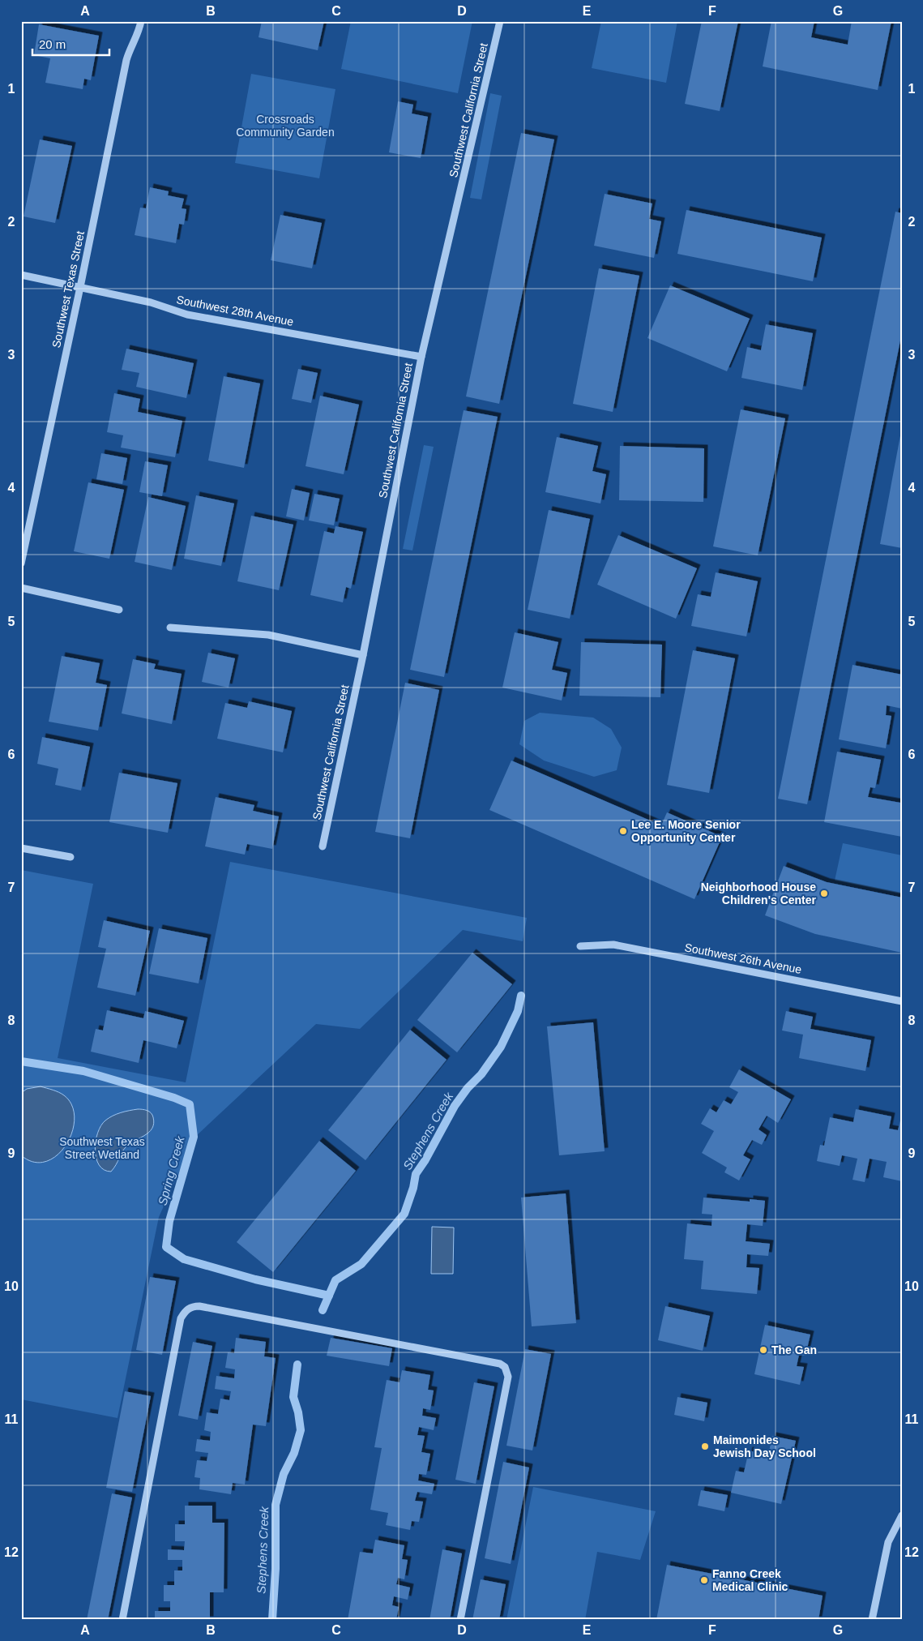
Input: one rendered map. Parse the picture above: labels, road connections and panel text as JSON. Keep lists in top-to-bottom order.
{
  "streets": {
    "street": [
      "Southwest California Street",
      "Southwest Texas Street",
      "Southwest 28th Avenue",
      "Southwest 26th Avenue"
    ]
  },
  "crossings": [
    ["Southwest California Street", "Southwest 28th Avenue"],
    ["Southwest Texas Street", "Southwest 28th Avenue"]
  ],
  "water": ["Stephens Creek", "Spring Creek"],
  "parks": ["Crossroads Community Garden", "Southwest Texas Street Wetland"],
  "places": [
    "Lee E. Moore Senior Opportunity Center",
    "Neighborhood House Children's Center",
    "The Gan",
    "Maimonides Jewish Day School",
    "Fanno Creek Medical Clinic"
  ],
  "scale_bar": "20 m",
  "grid": {
    "columns": [
      "A",
      "B",
      "C",
      "D",
      "E",
      "F",
      "G"
    ],
    "rows": [
      "1",
      "2",
      "3",
      "4",
      "5",
      "6",
      "7",
      "8",
      "9",
      "10",
      "11",
      "12"
    ]
  }
}
